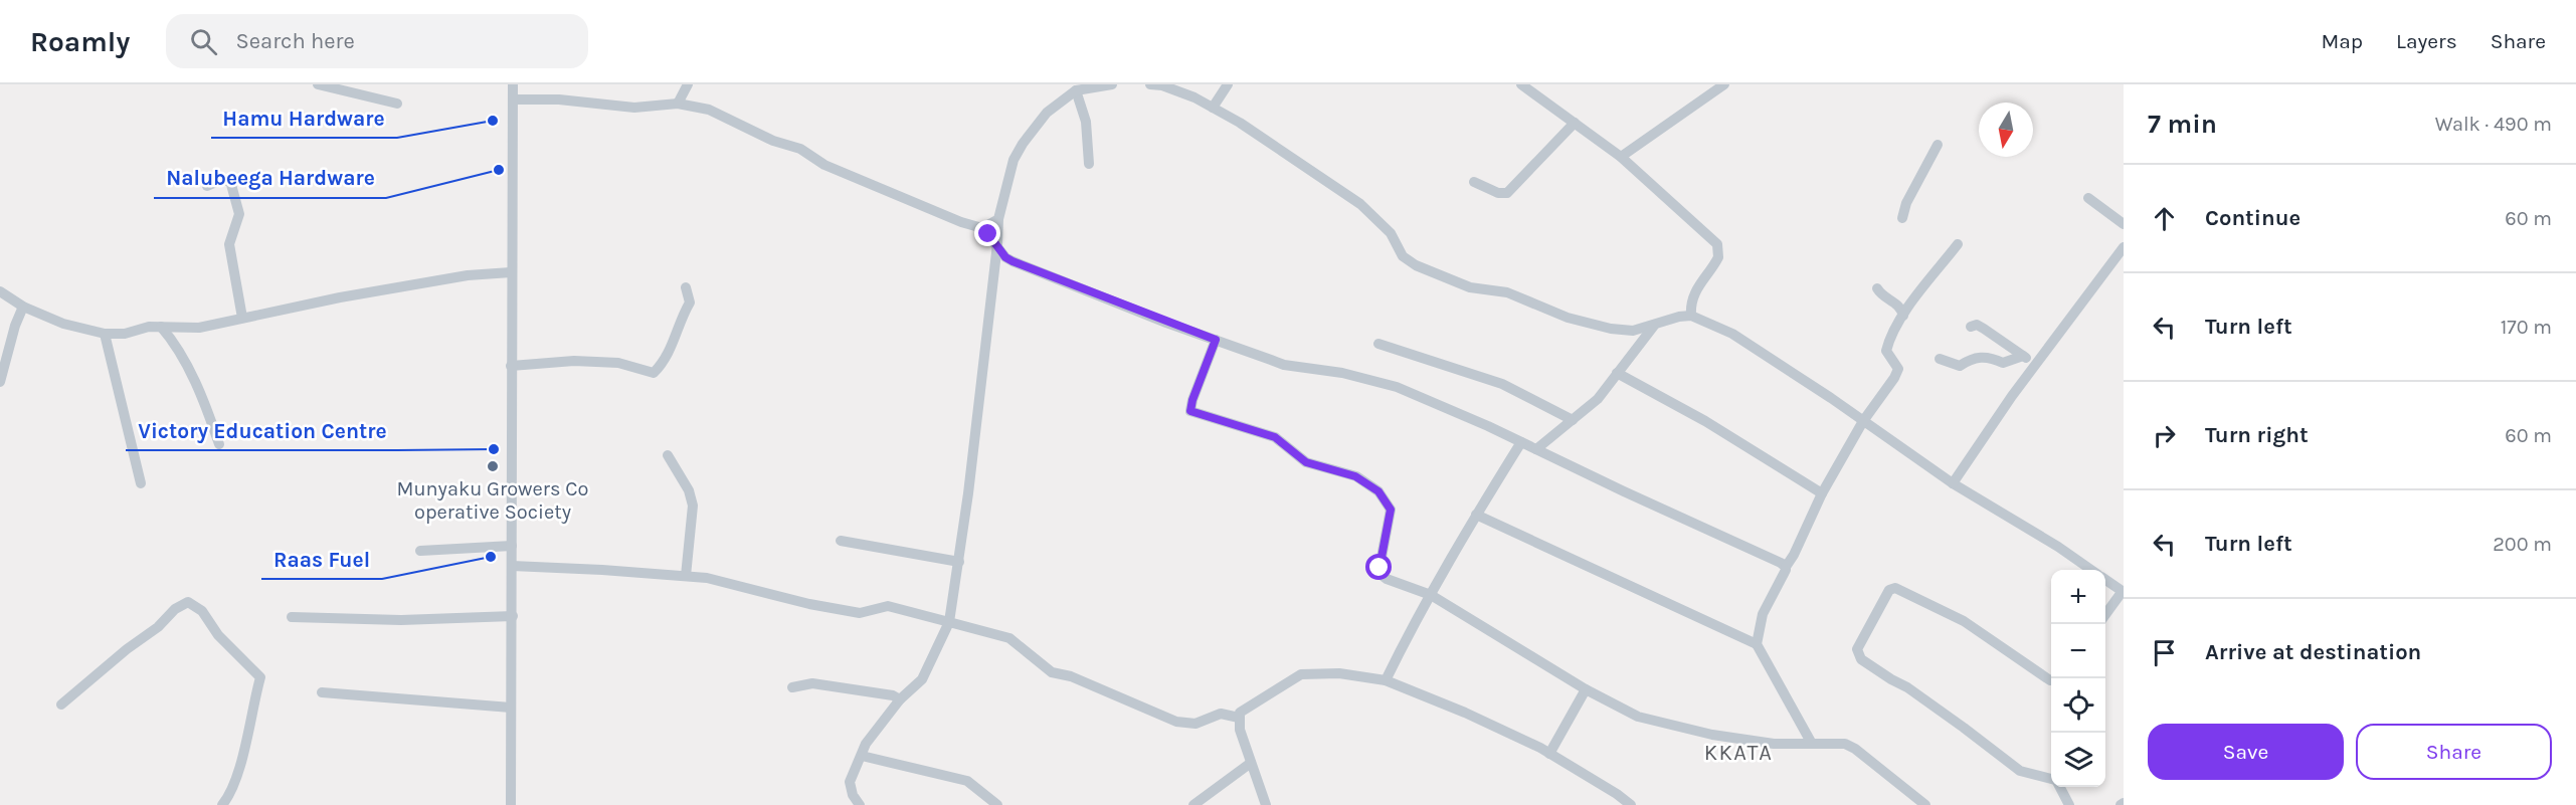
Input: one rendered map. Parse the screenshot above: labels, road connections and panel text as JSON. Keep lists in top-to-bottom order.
{
  "districts": ["KKATA"],
  "places": [
    "Hamu Hardware",
    "Nalubeega Hardware",
    "Victory Education Centre",
    "Munyaku Growers Co operative Society",
    "Raas Fuel"
  ],
  "north": "bottom",
  "page": {
    "header": "Roamly",
    "search": "Search here",
    "nav": ["Map", "Layers", "Share"],
    "heading": ["7 min", "Walk · 490 m"],
    "list": [
      ["Continue", "60 m"],
      ["Turn left", "170 m"],
      ["Turn right", "60 m"],
      ["Turn left", "200 m"],
      "Arrive at destination"
    ],
    "map_buttons": ["+", "−"],
    "buttons": ["Save", "Share"]
  }
}
